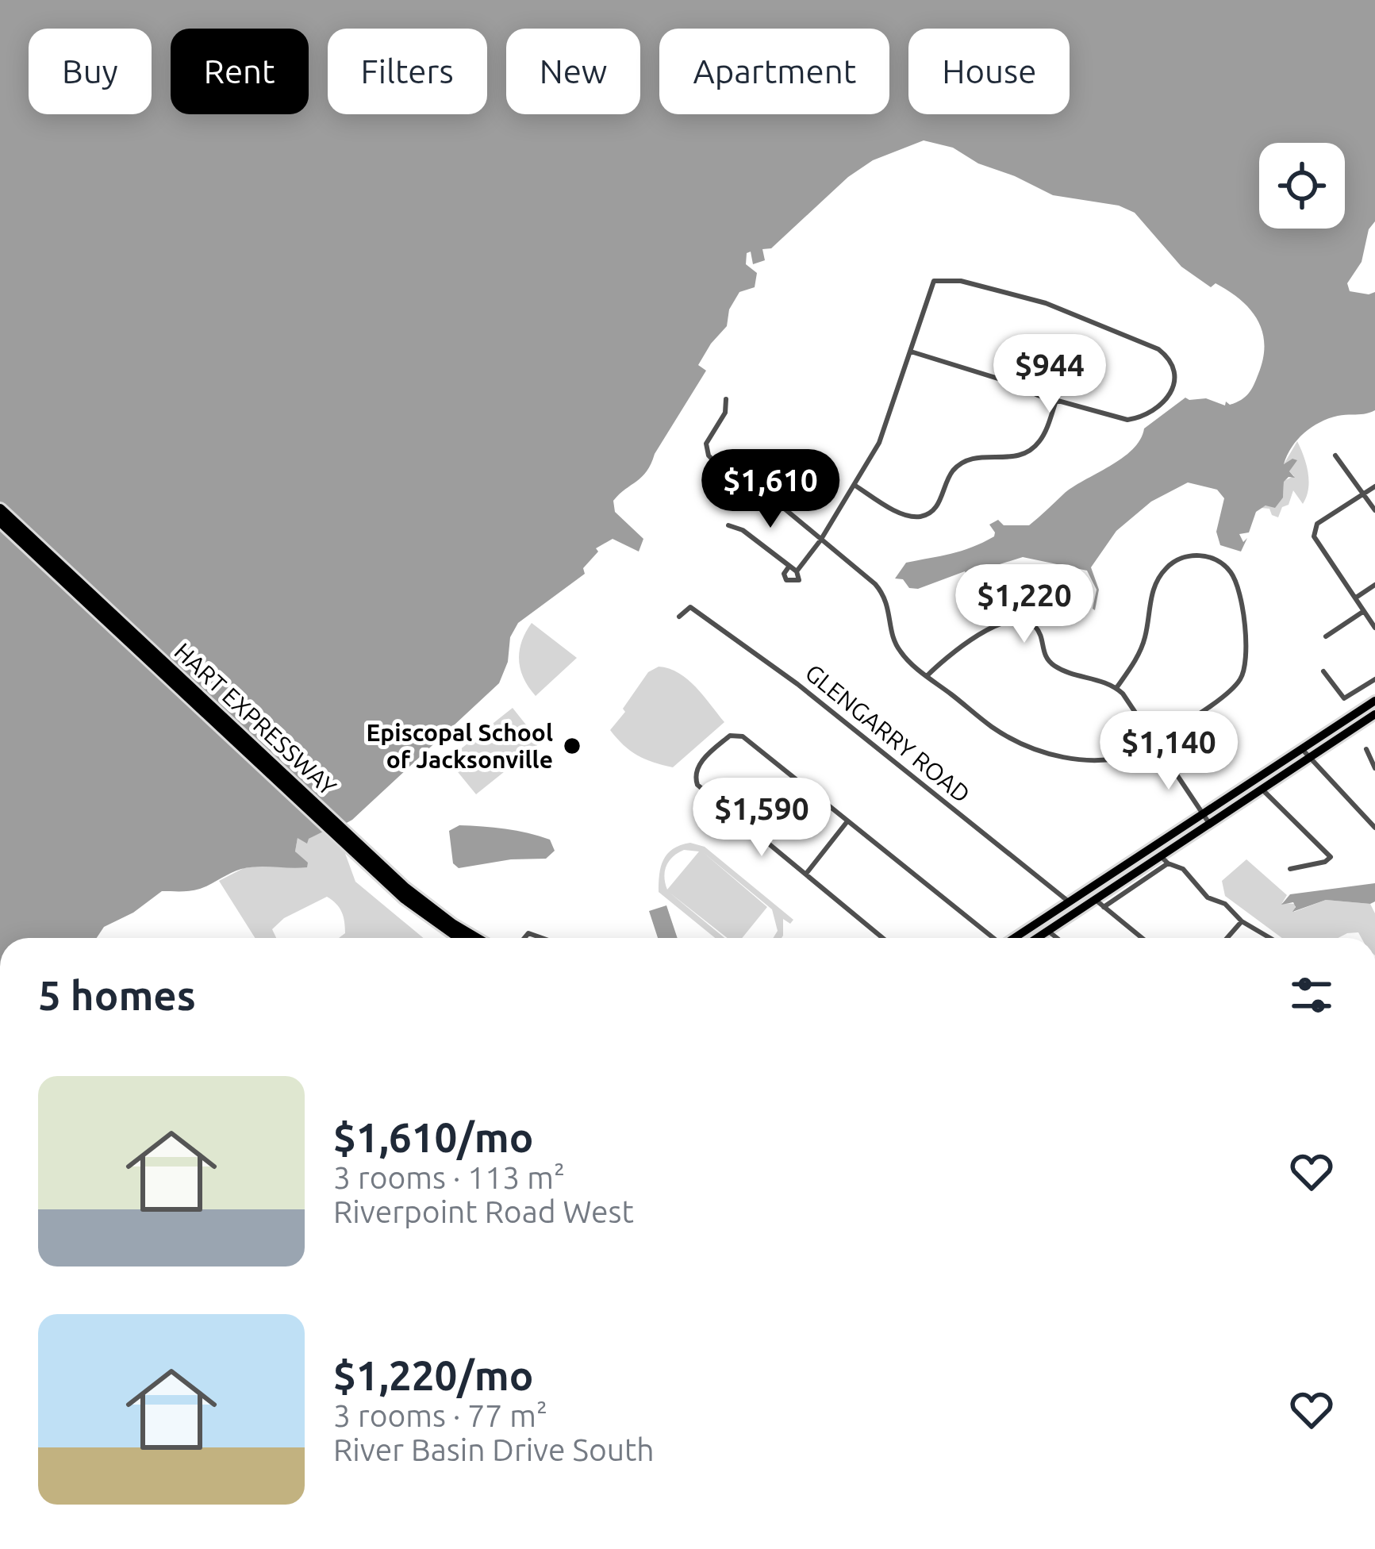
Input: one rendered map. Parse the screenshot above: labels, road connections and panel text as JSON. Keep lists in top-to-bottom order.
{
  "streets": {
    "highway": ["HART EXPRESSWAY"],
    "street": ["GLENGARRY ROAD"]
  },
  "places": ["Episcopal School of Jacksonville"],
  "page": {
    "chip": [
      "Buy",
      "Rent",
      "Filters",
      "New",
      "Apartment",
      "House"
    ],
    "price": [
      "$944",
      "$1,610",
      "$1,220",
      "$1,140",
      "$1,590"
    ],
    "heading": "5 homes",
    "list": [
      {
        "name": "$1,610/mo",
        "note": "3 rooms · 113 m² · Riverpoint Road West"
      },
      {
        "name": "$1,220/mo",
        "note": "3 rooms · 77 m² · River Basin Drive South"
      }
    ]
  }
}
